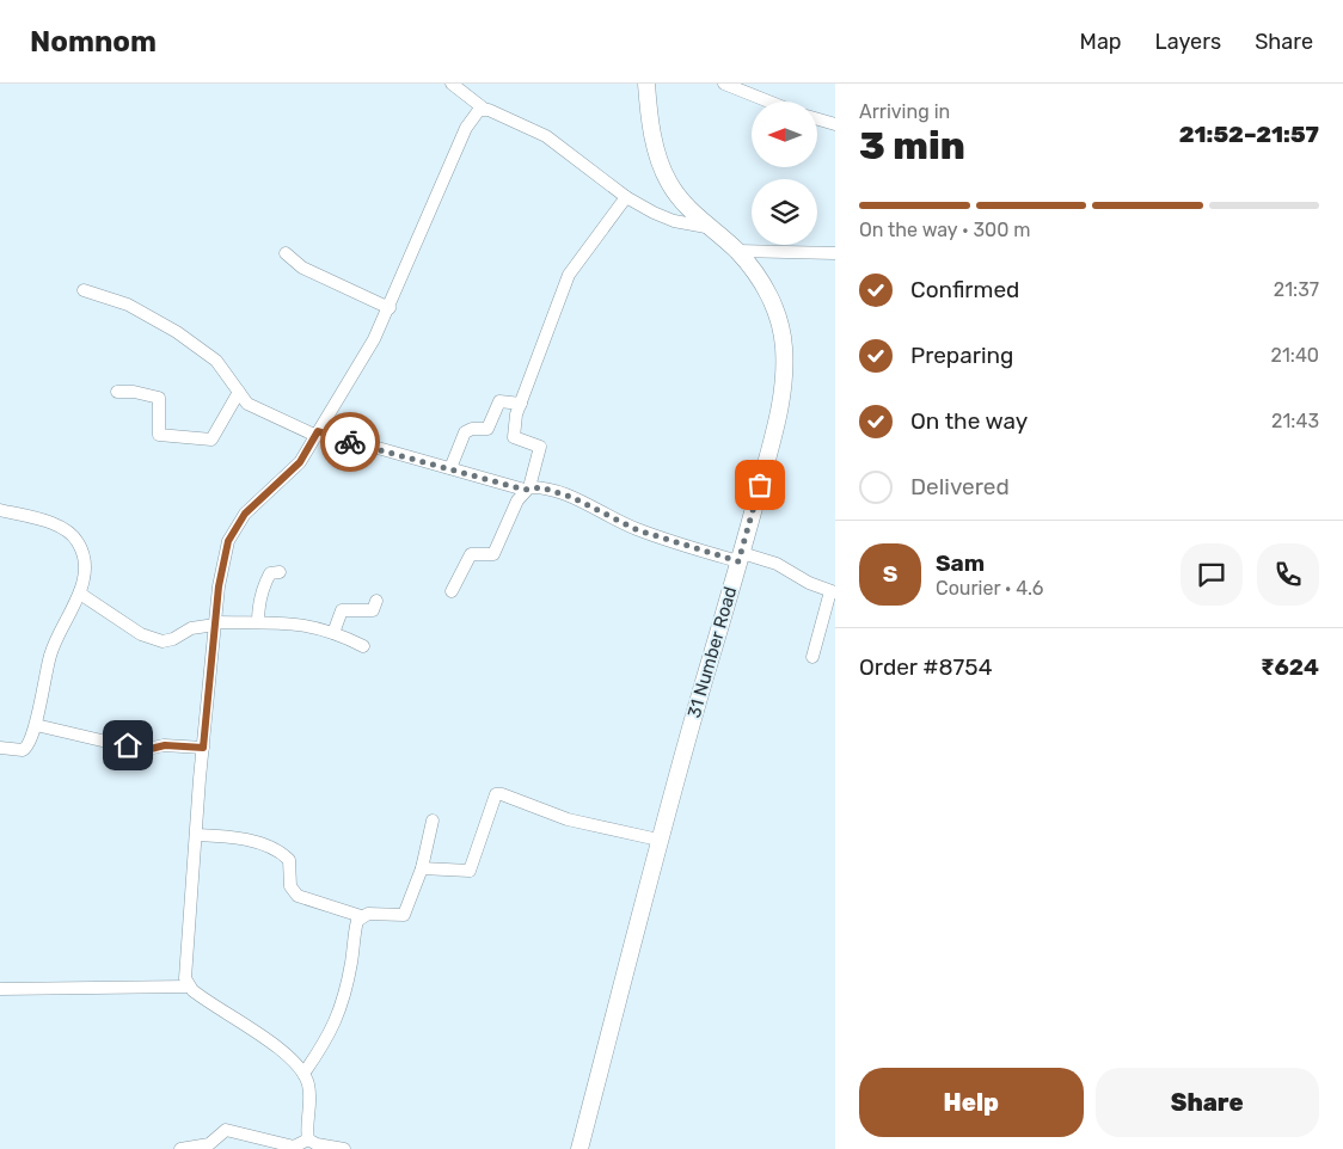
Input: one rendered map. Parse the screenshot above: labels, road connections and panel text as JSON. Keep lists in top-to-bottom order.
{
  "streets": {
    "main road": ["31 Number Road"]
  },
  "north": "left",
  "page": {
    "header": "Nomnom",
    "nav": ["Map", "Layers", "Share"],
    "heading": ["3 min", "Arriving in", "21:52–21:57"],
    "panel": [
      "Sam",
      "Courier · 4.6",
      "Order #8754",
      "₹624"
    ],
    "bar": "On the way · 300 m",
    "list": [
      ["Confirmed", "21:37"],
      ["Preparing", "21:40"],
      ["On the way", "21:43"],
      "Delivered"
    ],
    "round": "S",
    "buttons": ["Help", "Share"]
  }
}
